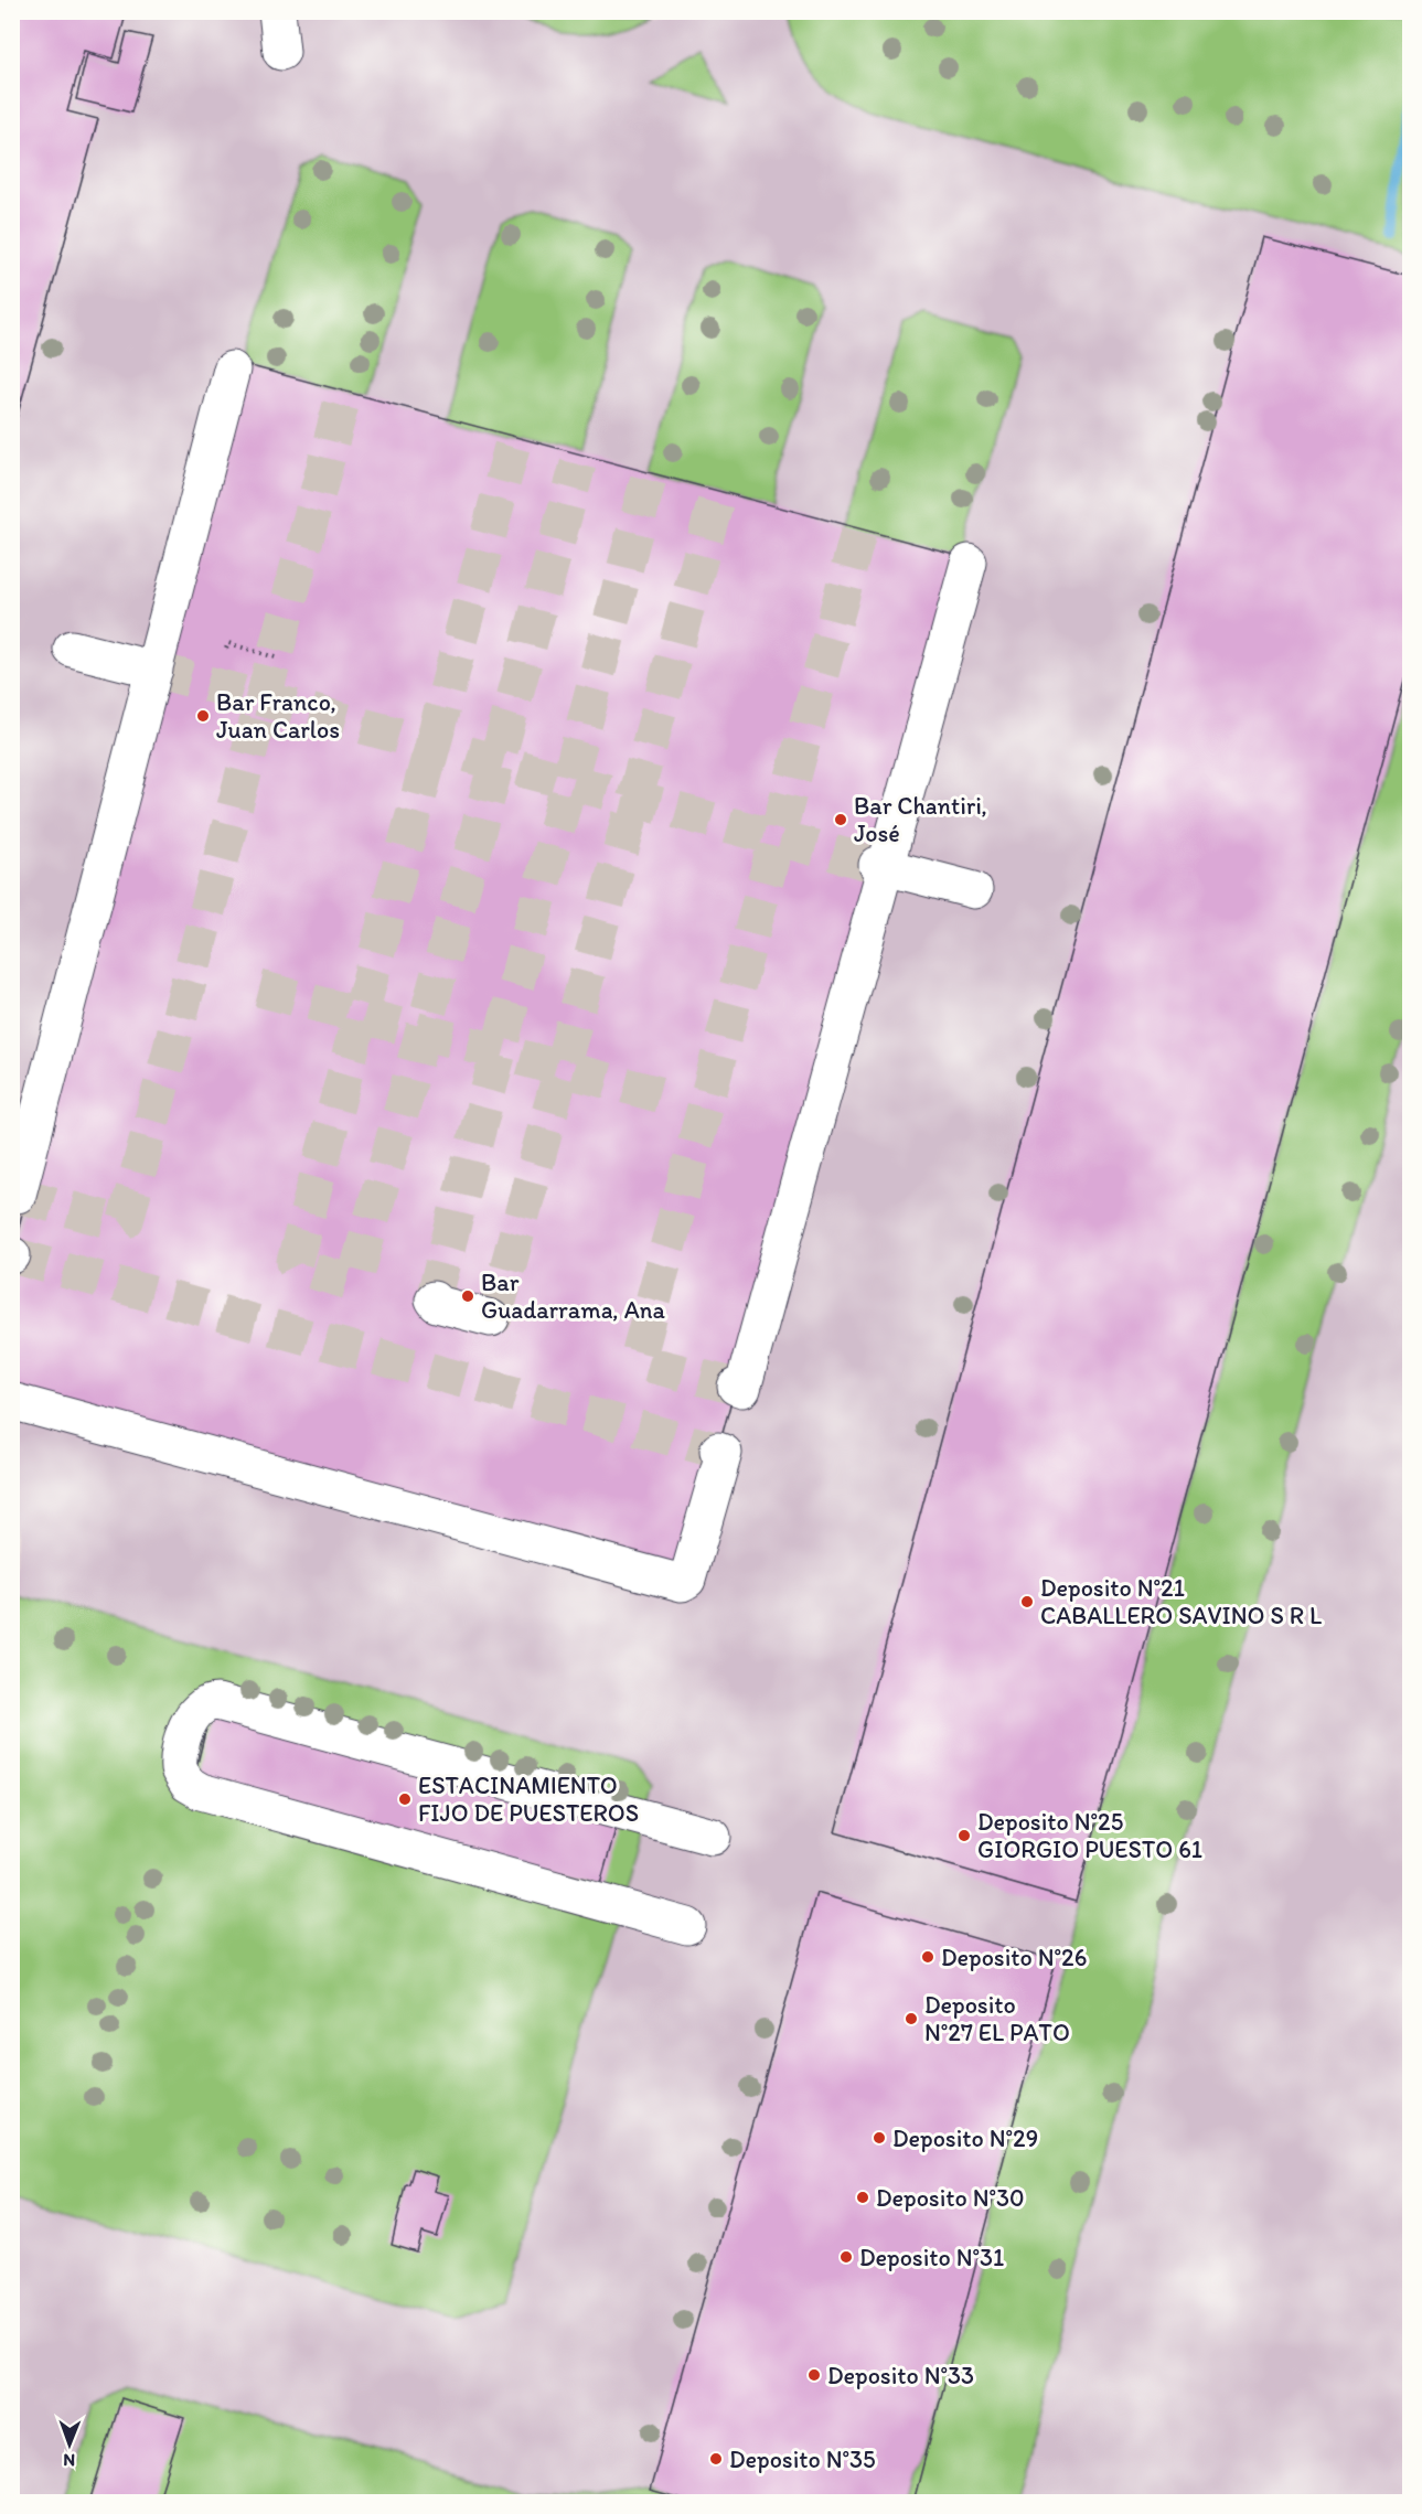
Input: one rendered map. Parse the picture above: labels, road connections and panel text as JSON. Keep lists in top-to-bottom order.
{
  "places": [
    "Bar Franco, Juan Carlos",
    "Bar Chantiri, José",
    "Bar Guadarrama, Ana",
    "Deposito N°21 CABALLERO SAVINO S R L",
    "ESTACINAMIENTO FIJO DE PUESTEROS",
    "Deposito N°25 GIORGIO PUESTO 61",
    "Deposito N°26",
    "Deposito N°27 EL PATO",
    "Deposito N°29",
    "Deposito N°30",
    "Deposito N°31",
    "Deposito N°33",
    "Deposito N°35"
  ],
  "north": "bottom"
}
